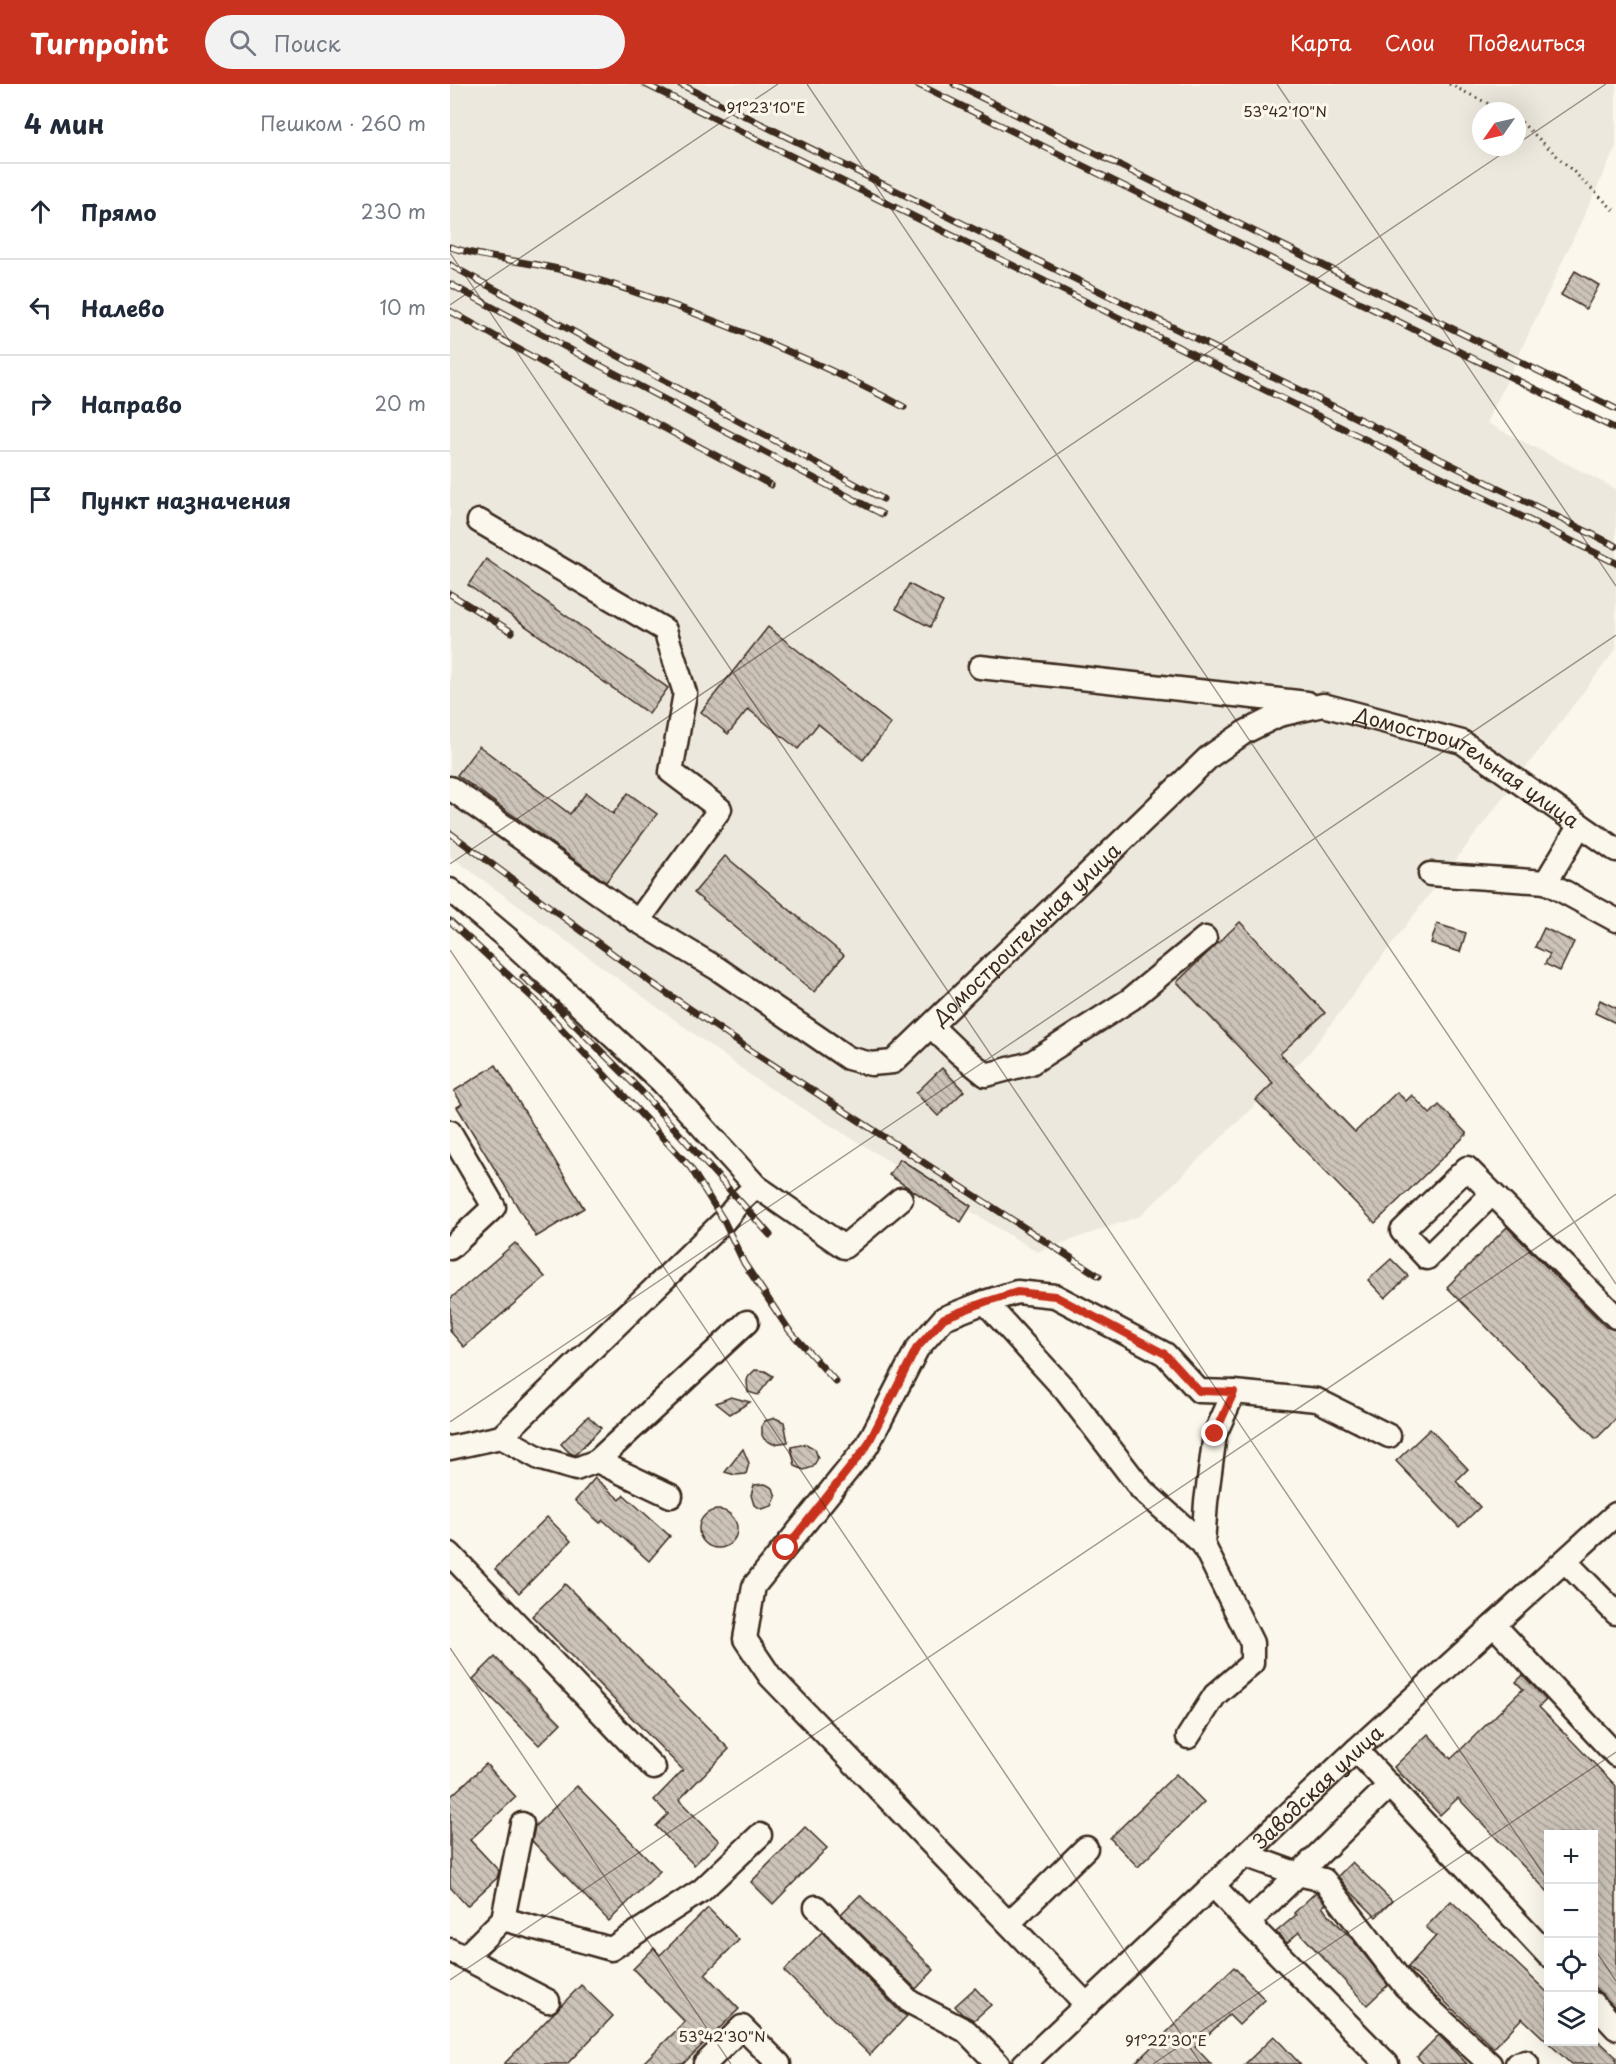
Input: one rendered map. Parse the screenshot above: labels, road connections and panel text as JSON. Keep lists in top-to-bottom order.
{
  "streets": {
    "street": ["Домостроительная улица", "Заводская улица"]
  },
  "north": "bottom left",
  "page": {
    "header": "Turnpoint",
    "search": "Поиск",
    "nav": ["Карта", "Слои", "Поделиться"],
    "heading": ["4 мин", "Пешком · 260 m"],
    "list": [
      ["Прямо", "230 m"],
      ["Налево", "10 m"],
      ["Направо", "20 m"],
      "Пункт назначения"
    ],
    "map_buttons": ["+", "−"]
  },
  "coordinates": [
    "91°23'10\"E",
    "53°42'10\"N",
    "53°42'30\"N",
    "91°22'30\"E"
  ]
}
